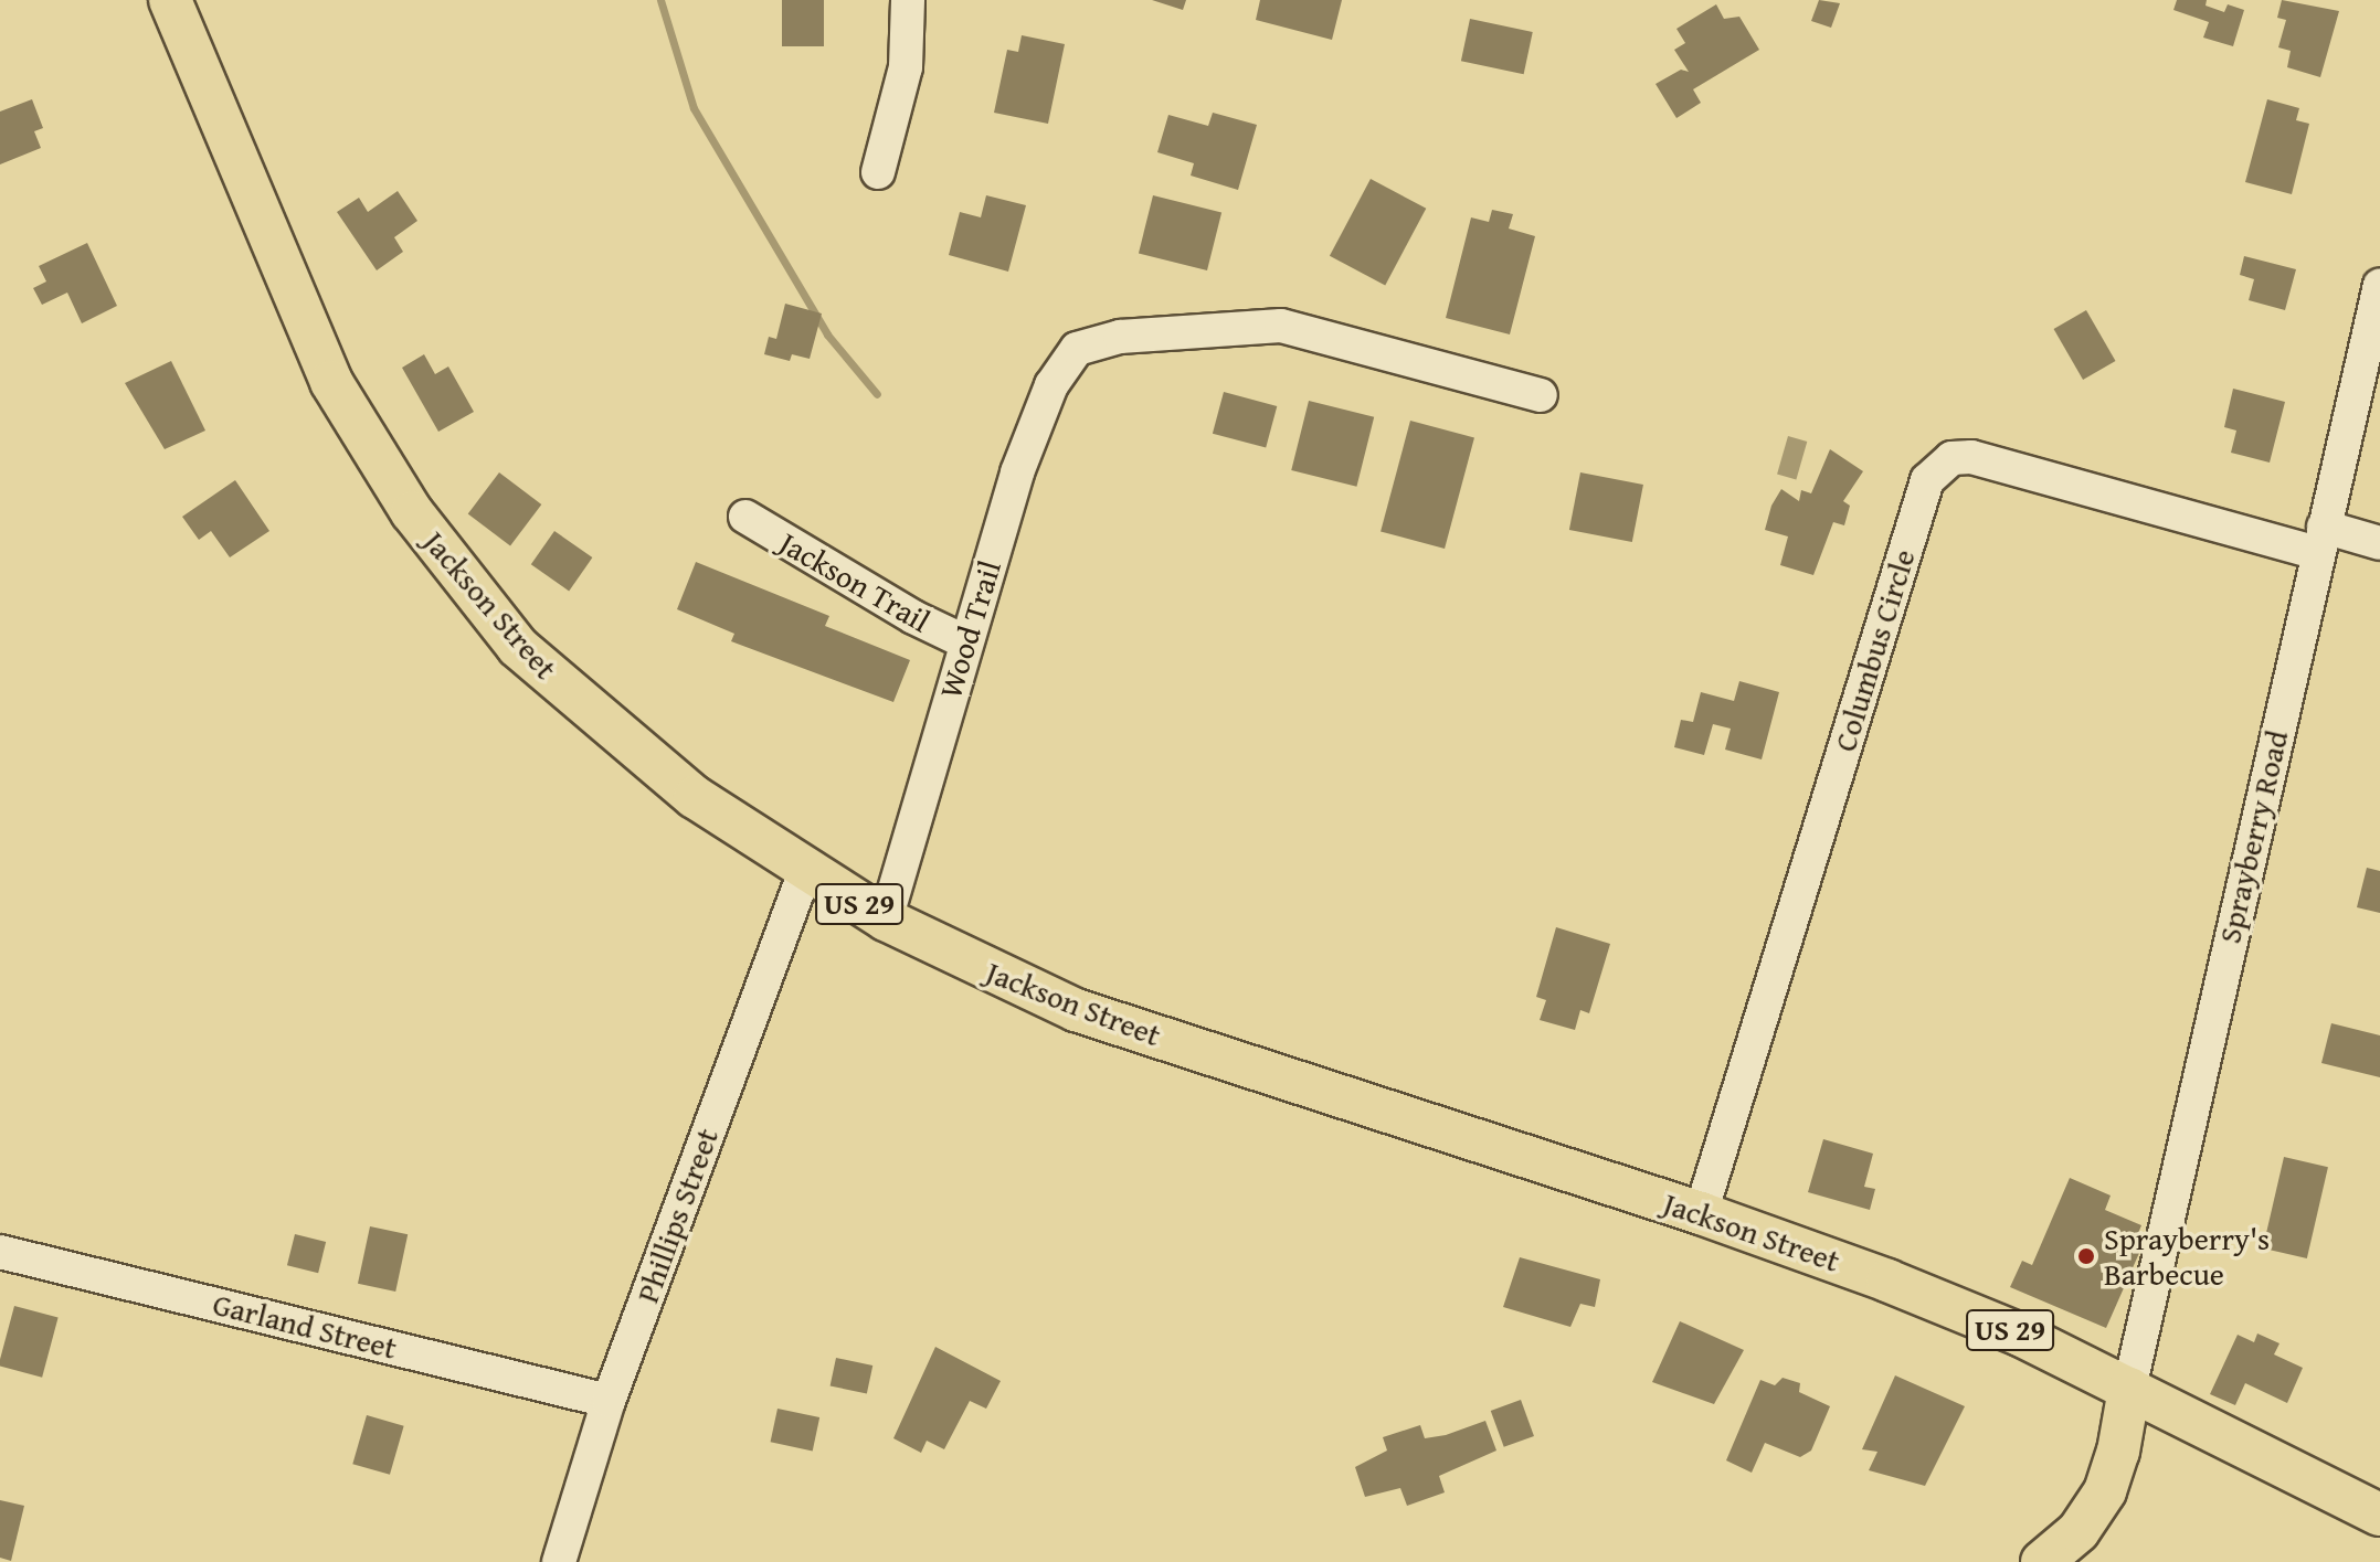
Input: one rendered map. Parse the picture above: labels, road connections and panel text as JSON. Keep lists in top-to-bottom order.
{
  "streets": {
    "main road": ["Jackson Street", "US 29"],
    "street": [
      "Jackson Trail",
      "Wood Trail",
      "Columbus Circle",
      "Sprayberry Road",
      "Phillips Street",
      "Garland Street"
    ]
  },
  "crossings": [
    ["Jackson Trail", "Wood Trail"],
    ["Jackson Street", "Wood Trail"],
    ["Jackson Street", "Columbus Circle"],
    ["Jackson Street", "Sprayberry Road"],
    ["Jackson Street", "Phillips Street"],
    ["Columbus Circle", "Sprayberry Road"],
    ["Phillips Street", "Garland Street"]
  ],
  "places": ["Sprayberry's Barbecue"]
}
